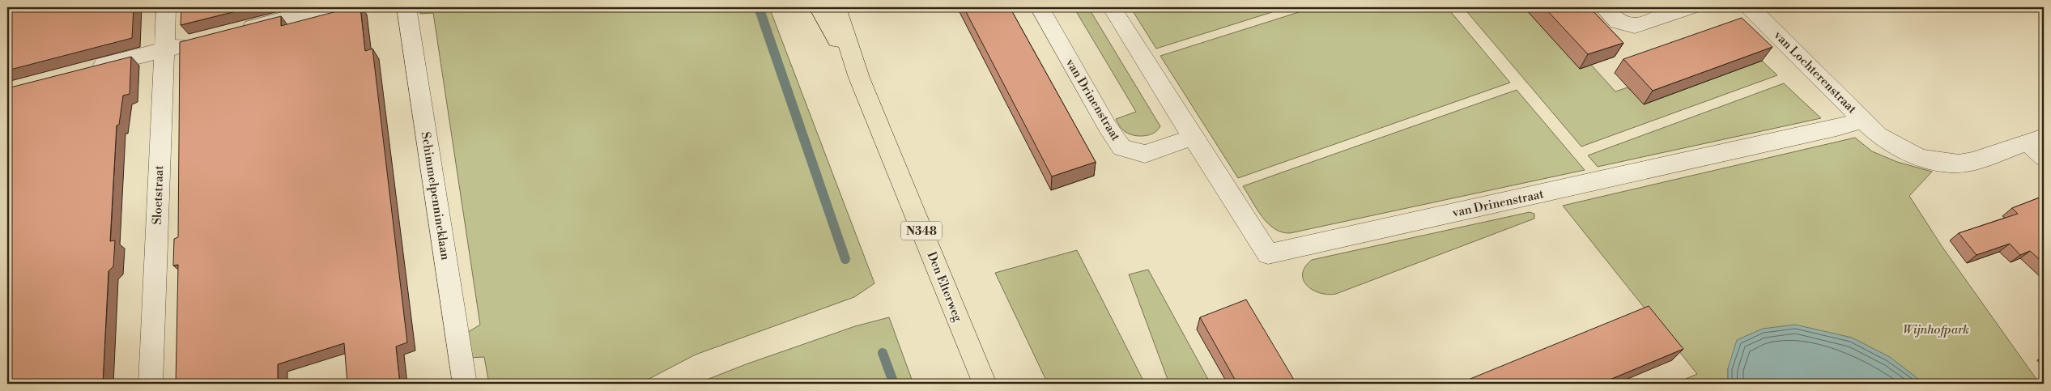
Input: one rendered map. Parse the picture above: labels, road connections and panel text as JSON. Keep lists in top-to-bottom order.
{
  "streets": {
    "main road": ["N348", "Den Elterweg"],
    "street": [
      "van Lochterenstraat",
      "van Drinenstraat",
      "Sloetstraat",
      "Schimmelpennincklaan"
    ]
  },
  "crossings": [
    ["van Lochterenstraat", "van Drinenstraat"]
  ],
  "parks": ["Wijnhofpark"]
}
